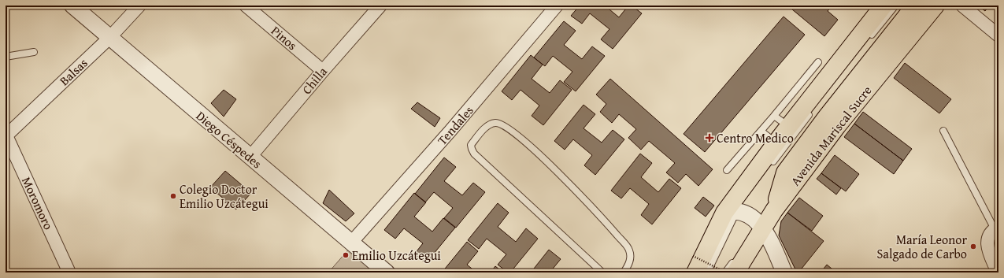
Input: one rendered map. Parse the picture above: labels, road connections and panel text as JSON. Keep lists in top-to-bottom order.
{
  "streets": {
    "main road": ["Avenida Mariscal Sucre"],
    "street": [
      "Pinos",
      "Balsas",
      "Chilla",
      "Tendales",
      "Diego Céspedes",
      "Moromoro"
    ]
  },
  "crossings": [
    ["Pinos", "Chilla"],
    ["Balsas", "Diego Céspedes"],
    ["Balsas", "Moromoro"],
    ["Chilla", "Diego Céspedes"],
    ["Tendales", "Diego Céspedes"]
  ],
  "places": {
    "health": ["Centro Medico"],
    "other": ["Colegio Doctor Emilio Uzcátegui", "María Leonor Salgado de Carbo", "Emilio Uzcátegui"]
  }
}
